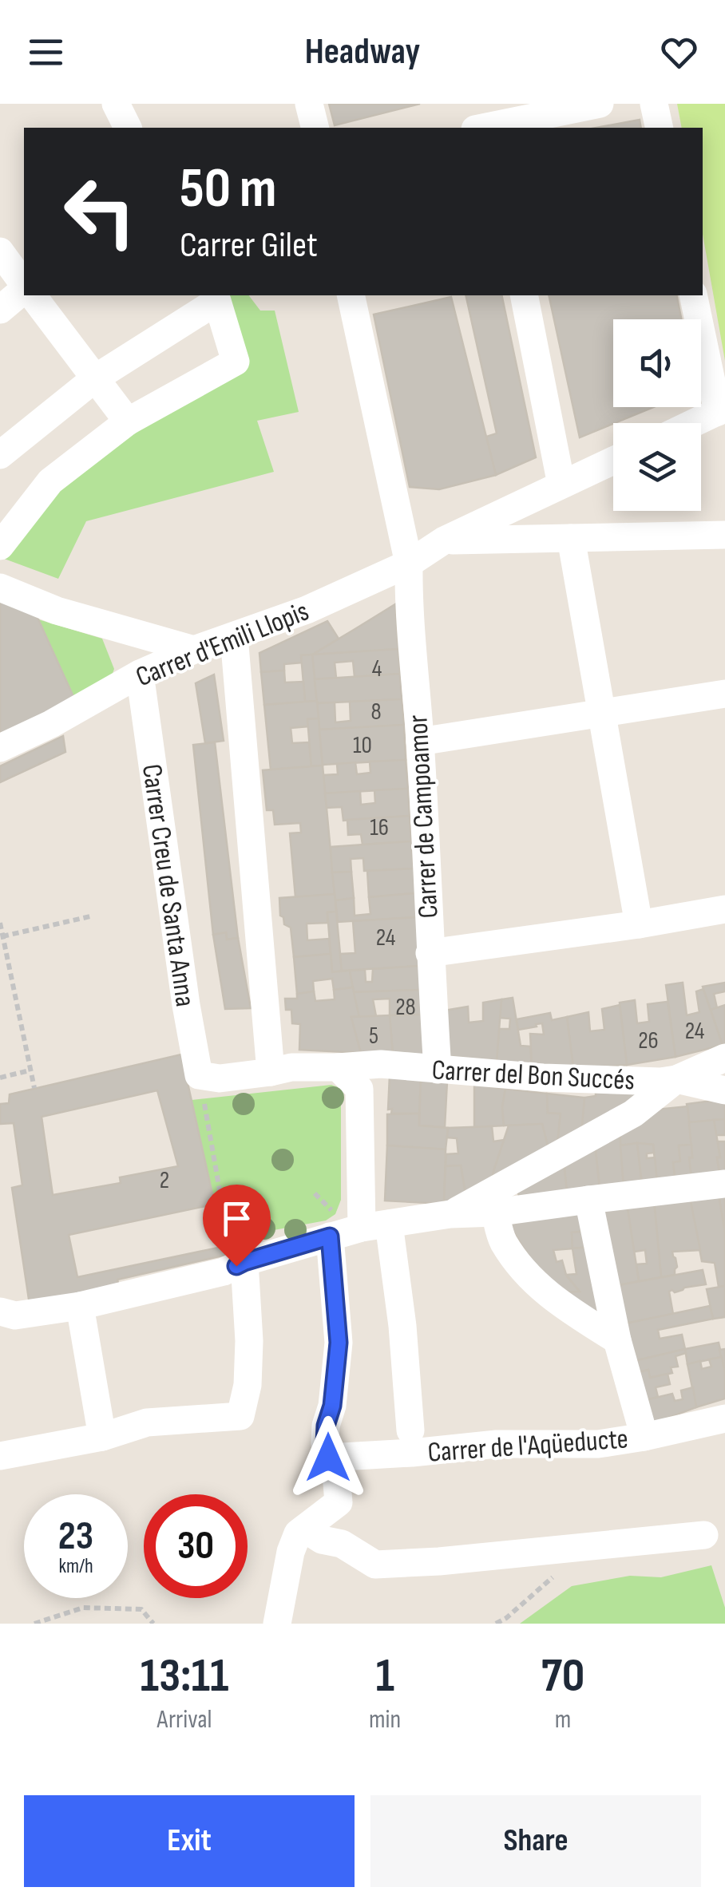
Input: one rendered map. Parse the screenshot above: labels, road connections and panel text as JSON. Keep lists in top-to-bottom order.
{
  "streets": {
    "street": [
      "Carrer d'Emili Llopis",
      "Carrer de Campoamor",
      "Carrer Creu de Santa Anna",
      "Carrer del Bon Succés",
      "Carrer de l'Aqüeducte"
    ]
  },
  "crossings": [
    ["Carrer d'Emili Llopis", "Carrer de Campoamor"],
    ["Carrer d'Emili Llopis", "Carrer Creu de Santa Anna"],
    ["Carrer de Campoamor", "Carrer del Bon Succés"],
    ["Carrer Creu de Santa Anna", "Carrer del Bon Succés"]
  ],
  "house_numbers": [
    "4",
    "8",
    "10",
    "16",
    "24",
    "28",
    "24",
    "5",
    "26",
    "2"
  ],
  "page": {
    "header": "Headway",
    "turn": ["50 m", "Carrer Gilet"],
    "speed": "23 km/h",
    "limit": "30",
    "eta": [
      "13:11",
      "Arrival",
      "1",
      "min",
      "70",
      "m"
    ],
    "buttons": ["Exit", "Share"]
  }
}
